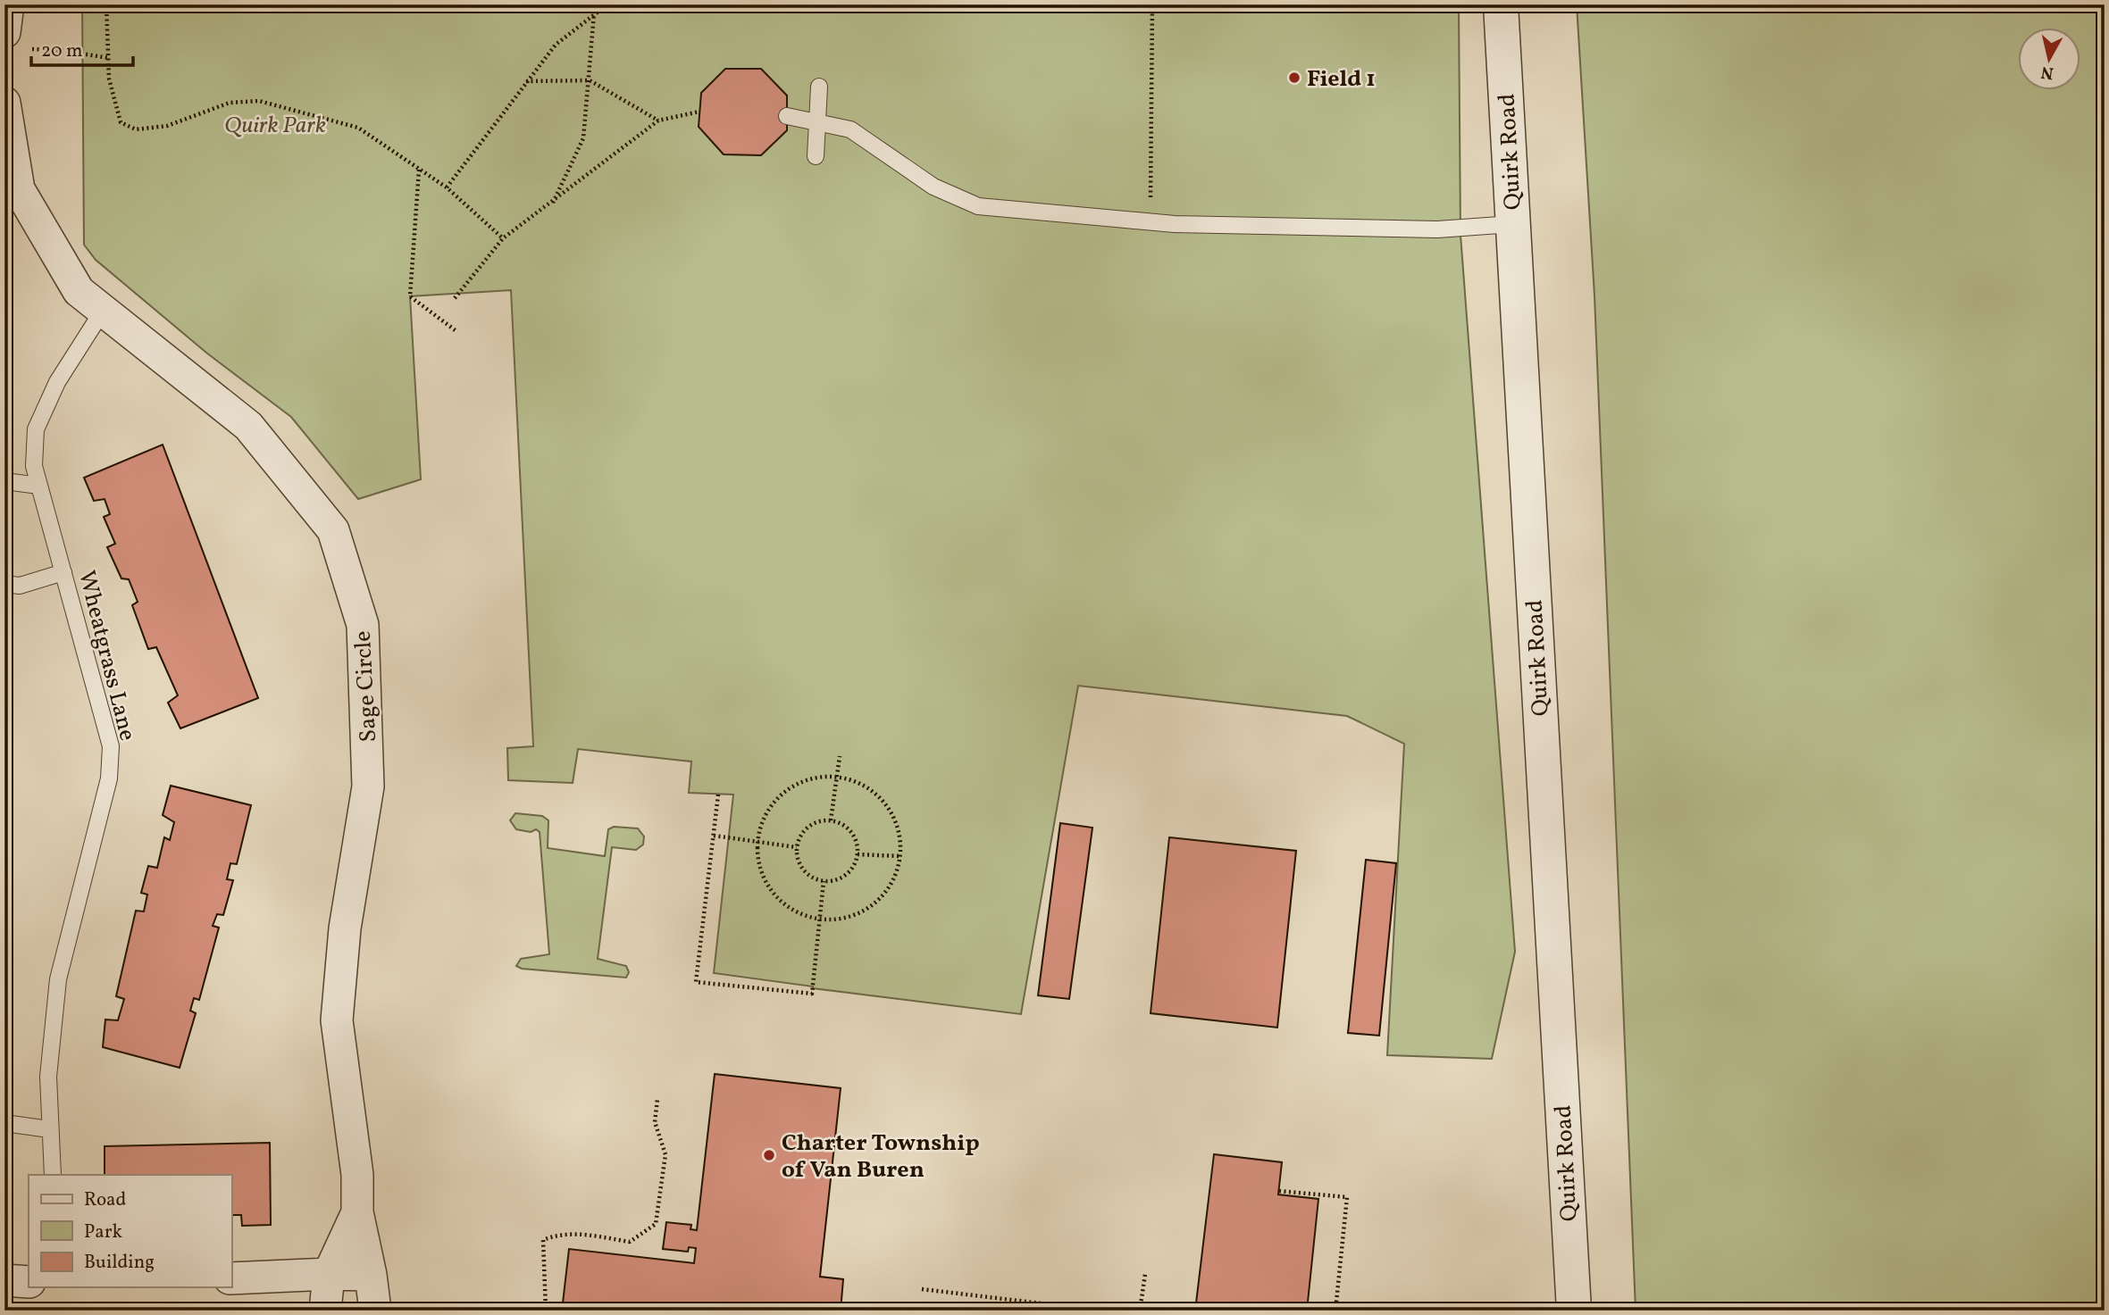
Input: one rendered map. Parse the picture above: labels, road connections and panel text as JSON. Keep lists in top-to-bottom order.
{
  "streets": {
    "street": ["Quirk Road", "Sage Circle"],
    "lane": ["Wheatgrass Lane"]
  },
  "crossings": [
    ["Wheatgrass Lane", "Sage Circle"]
  ],
  "parks": ["Quirk Park"],
  "places": ["Field 1", "Charter Township of Van Buren"],
  "legend": ["Road", "Park", "Building"],
  "scale_bar": "20 m",
  "north": "bottom"
}
